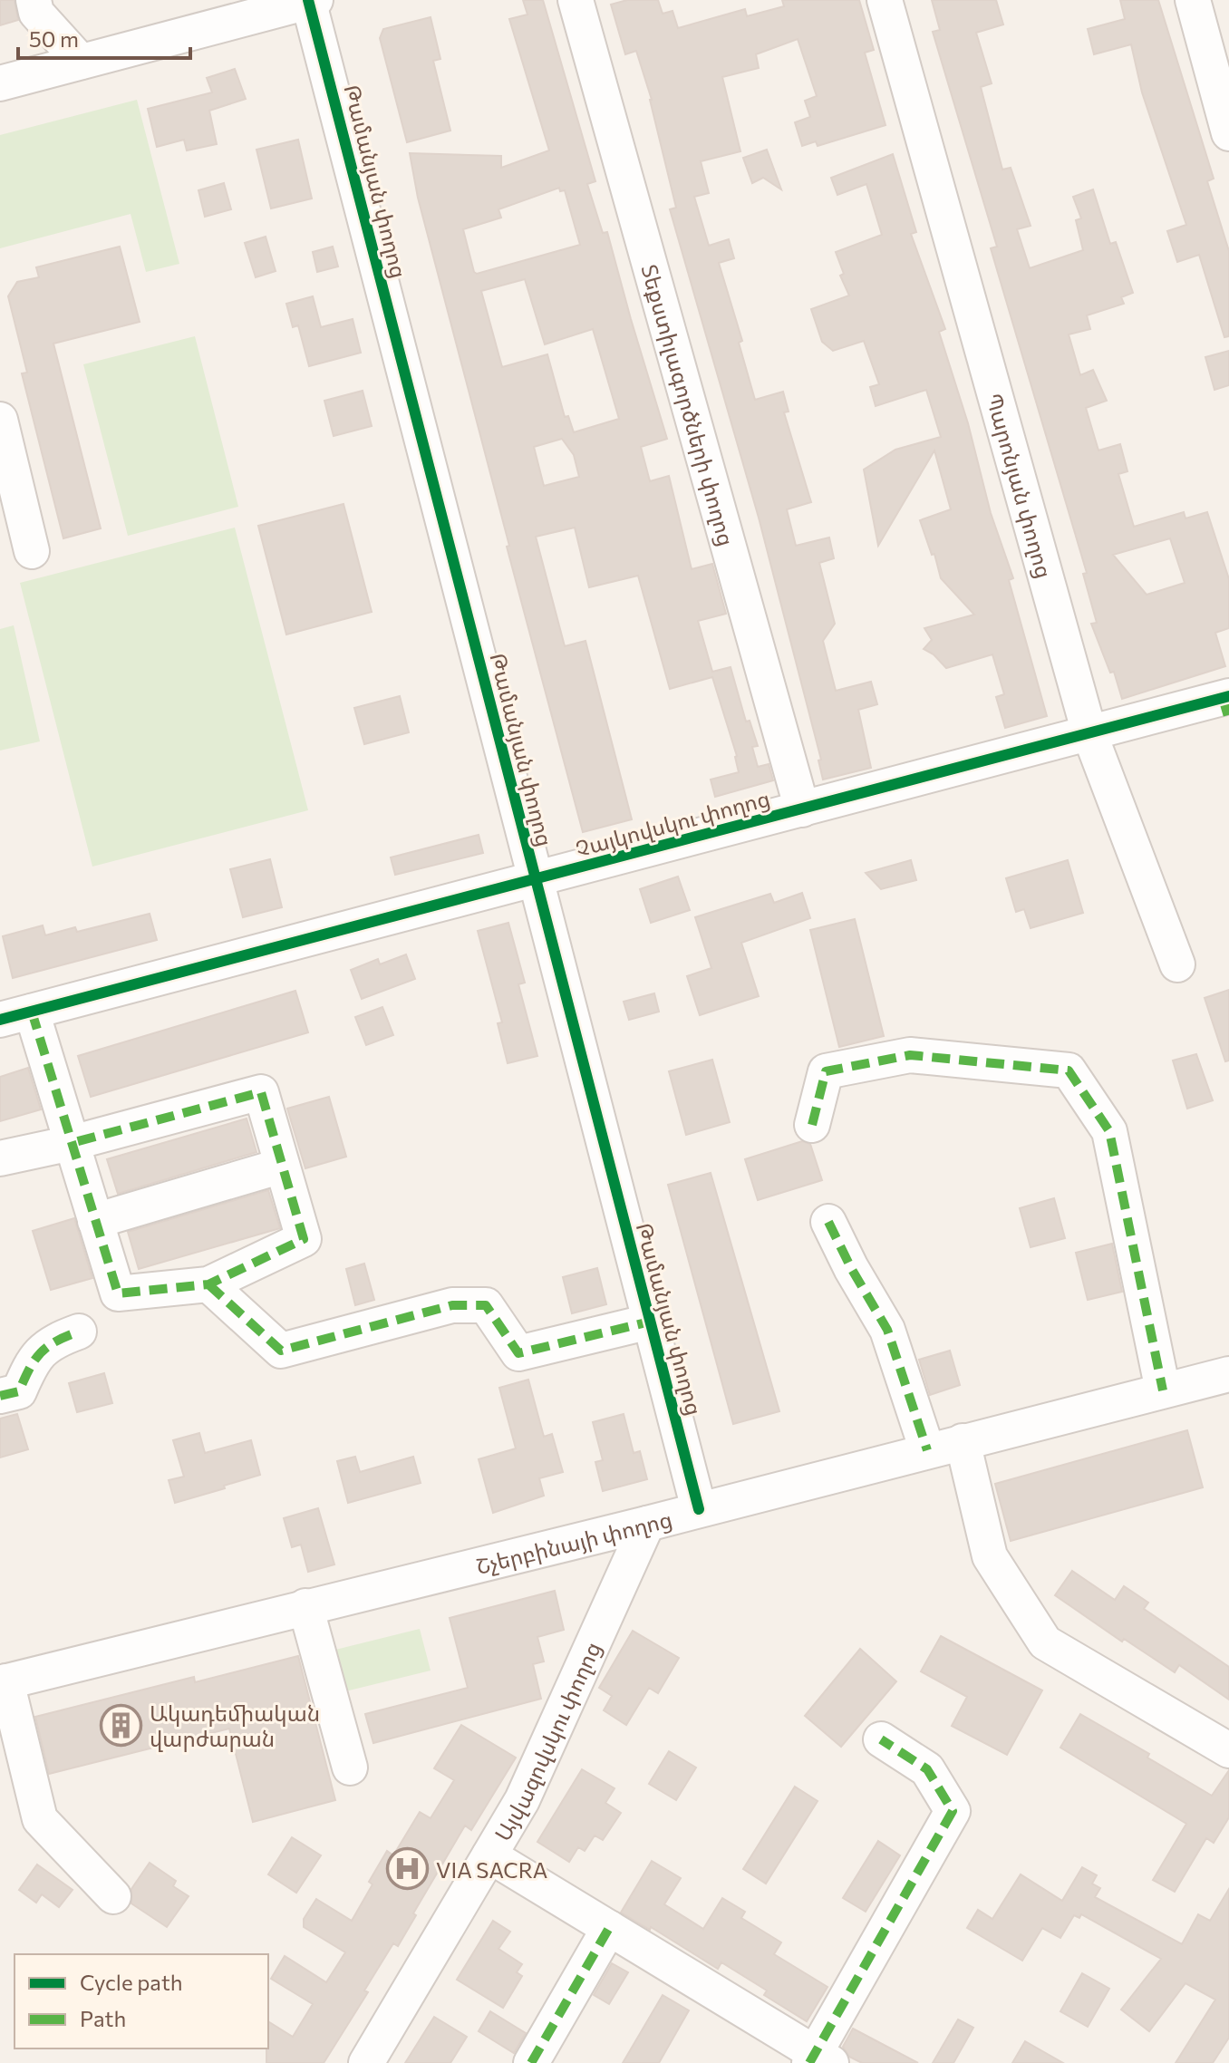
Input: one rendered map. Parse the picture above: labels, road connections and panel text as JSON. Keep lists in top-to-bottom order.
{
  "streets": {
    "street": [
      "Թամանյան փողոց",
      "Տեքստիլագործների փողոց",
      "Պարոնյան փողոց",
      "Չայկովսկու փողոց",
      "Շչերբինայի փողոց",
      "Այվազովսկու փողոց"
    ]
  },
  "crossings": [
    ["Թամանյան փողոց", "Չայկովսկու փողոց"],
    ["Թամանյան փողոց", "Շչերբինայի փողոց"],
    ["Տեքստիլագործների փողոց", "Չայկովսկու փողոց"],
    ["Պարոնյան փողոց", "Չայկովսկու փողոց"],
    ["Շչերբինայի փողոց", "Այվազովսկու փողոց"]
  ],
  "places": {
    "building": ["Ակադեմիական վարժարան"],
    "hospital": ["VIA SACRA"]
  },
  "legend": ["Cycle path", "Path"],
  "scale_bar": "50 m"
}
